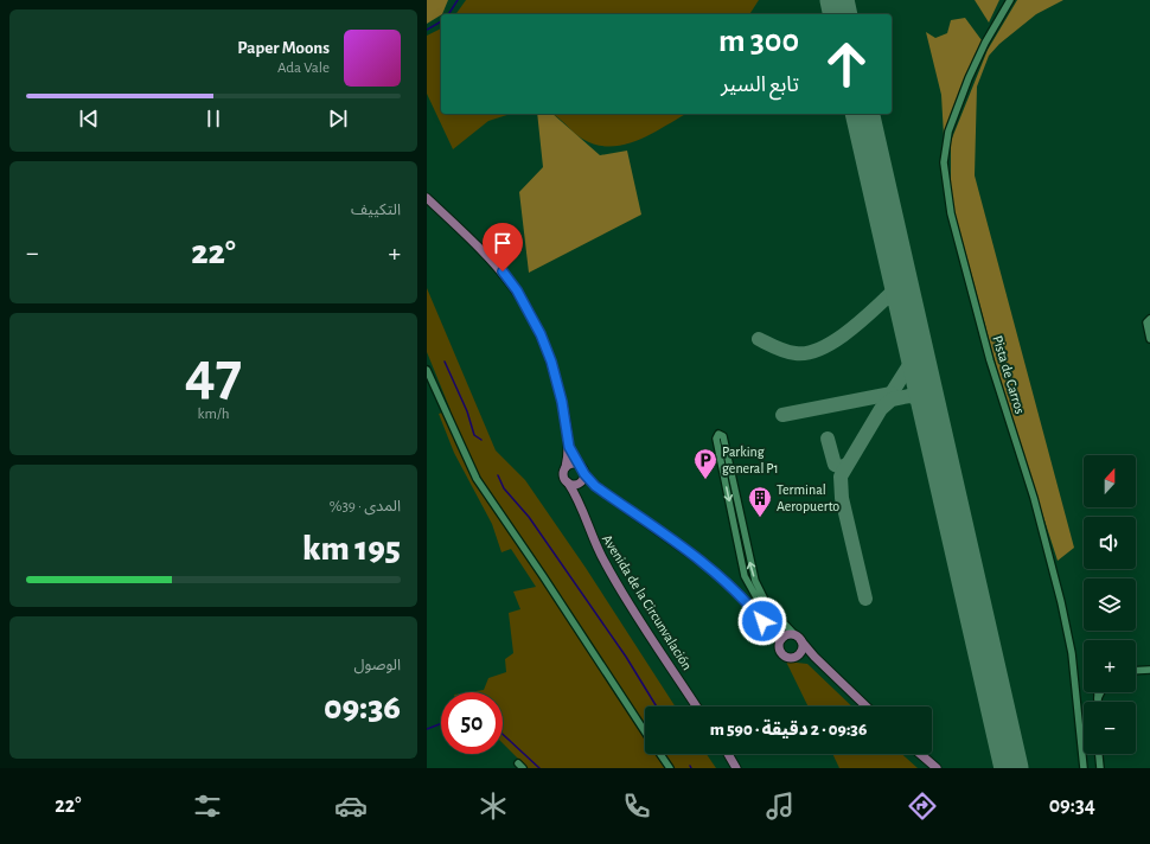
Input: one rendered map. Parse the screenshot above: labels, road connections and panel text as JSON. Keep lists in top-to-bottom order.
{
  "streets": {
    "main road": ["Avenida de la Circunvalación"],
    "street": ["Pista de Carros"]
  },
  "places": {
    "parking": ["Parking general P1"],
    "building": ["Terminal Aeropuerto"]
  },
  "north": "top",
  "page": {
    "turn": ["300 m", "تابع السير"],
    "song": ["Paper Moons", "Ada Vale"],
    "tile": [
      "التكييف",
      ["47", "km/h"],
      ["المدى · 39%", "195 km"],
      ["الوصول", "09:36"]
    ],
    "heat": ["−", "22°", "+"],
    "map_buttons": ["+", "−"],
    "limit": "50",
    "trip": "09:36 · 2 دقيقة · 590 m",
    "tabs": ["09:34", "22°"]
  }
}
